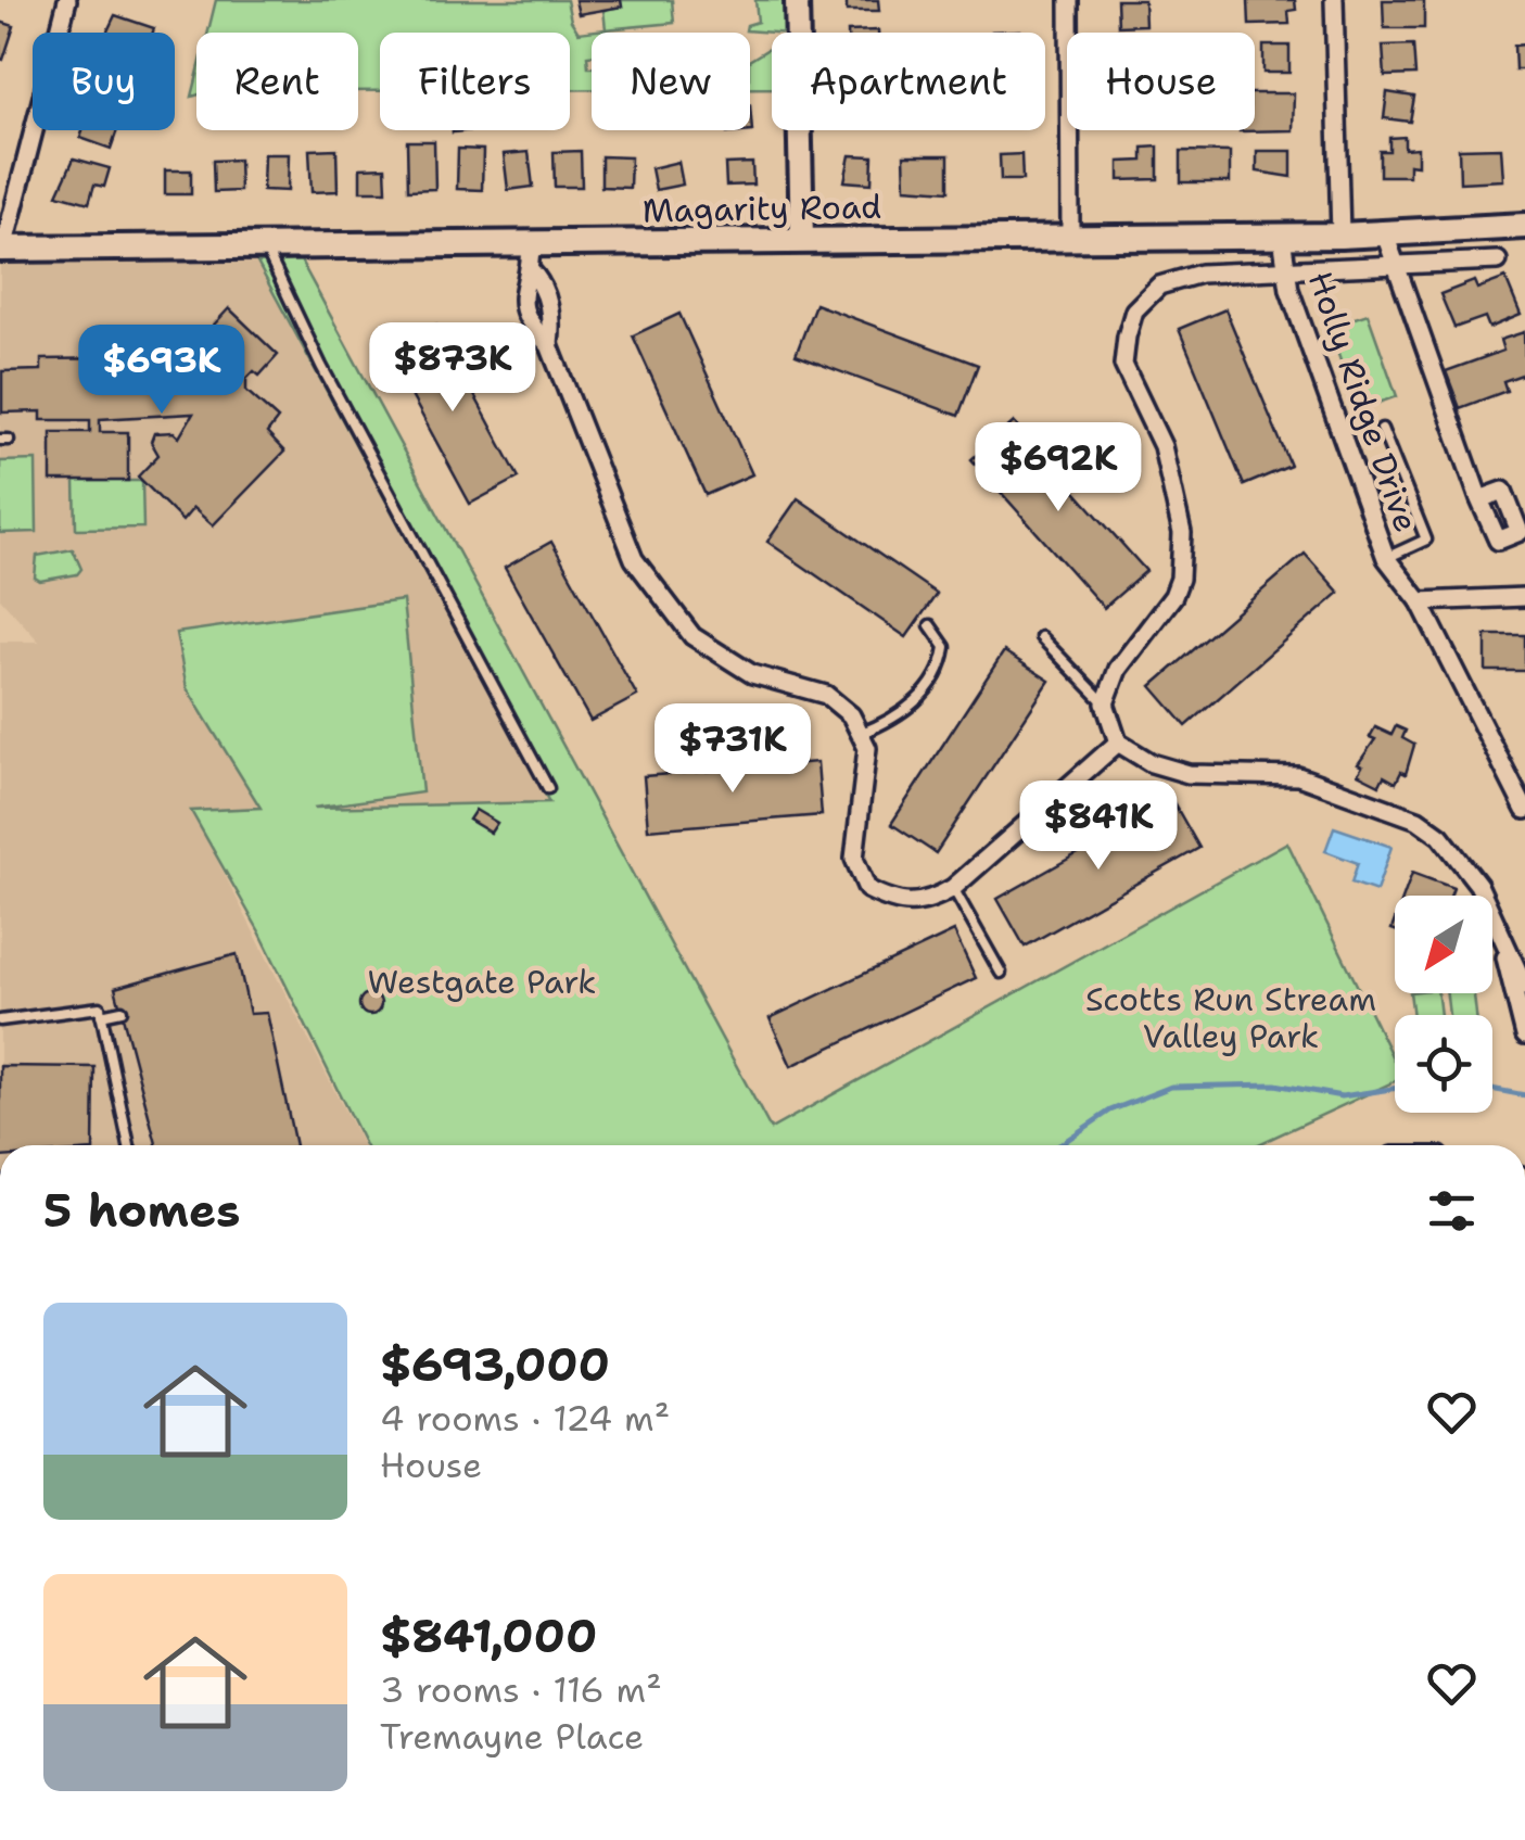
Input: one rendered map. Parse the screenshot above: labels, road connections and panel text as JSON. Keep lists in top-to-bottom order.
{
  "streets": {
    "main road": ["Magarity Road"],
    "street": ["Holly Ridge Drive"]
  },
  "crossings": [
    ["Magarity Road", "Holly Ridge Drive"]
  ],
  "parks": ["Westgate Park", "Scotts Run Stream Valley Park"],
  "north": "bottom left",
  "page": {
    "chip": [
      "Buy",
      "Rent",
      "Filters",
      "New",
      "Apartment",
      "House"
    ],
    "price": [
      "$873K",
      "$693K",
      "$692K",
      "$731K",
      "$841K"
    ],
    "heading": "5 homes",
    "list": [
      {
        "name": "$693,000",
        "note": "4 rooms · 124 m² · House"
      },
      {
        "name": "$841,000",
        "note": "3 rooms · 116 m² · Tremayne Place"
      }
    ]
  }
}
